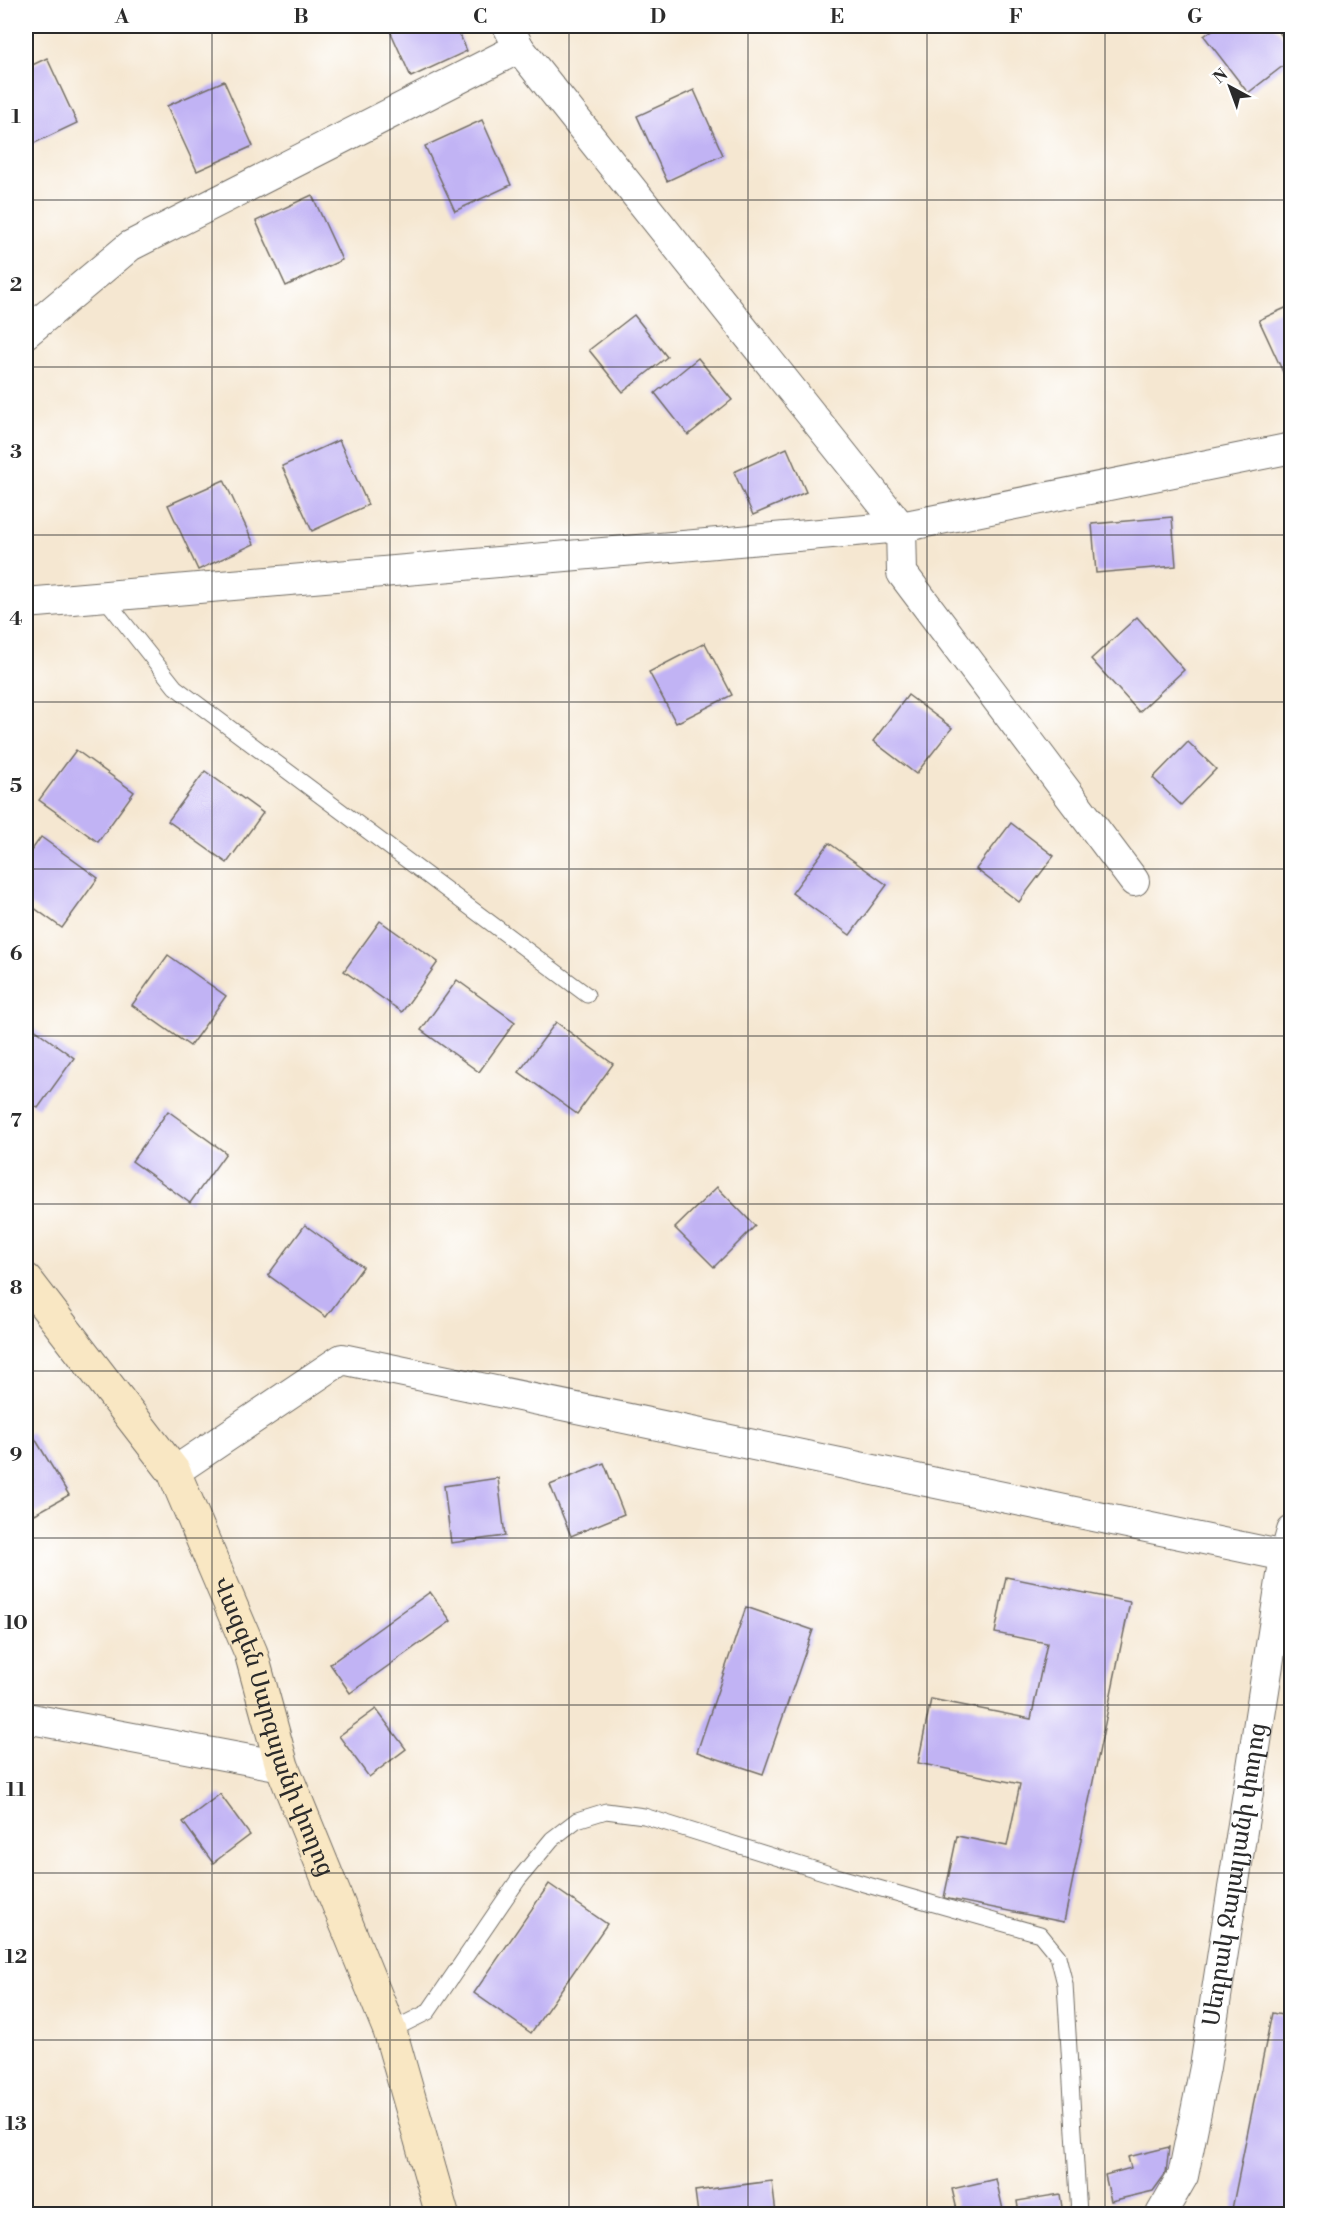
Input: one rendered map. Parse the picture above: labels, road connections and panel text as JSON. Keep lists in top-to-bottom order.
{
  "streets": {
    "street": ["Վազգեն Սարգսյանի փողոց", "Սեդրակ Ջալալյանի փողոց"]
  },
  "north": "top left",
  "grid": {
    "columns": [
      "A",
      "B",
      "C",
      "D",
      "E",
      "F",
      "G"
    ],
    "rows": [
      "1",
      "2",
      "3",
      "4",
      "5",
      "6",
      "7",
      "8",
      "9",
      "10",
      "11",
      "12",
      "13"
    ]
  }
}
